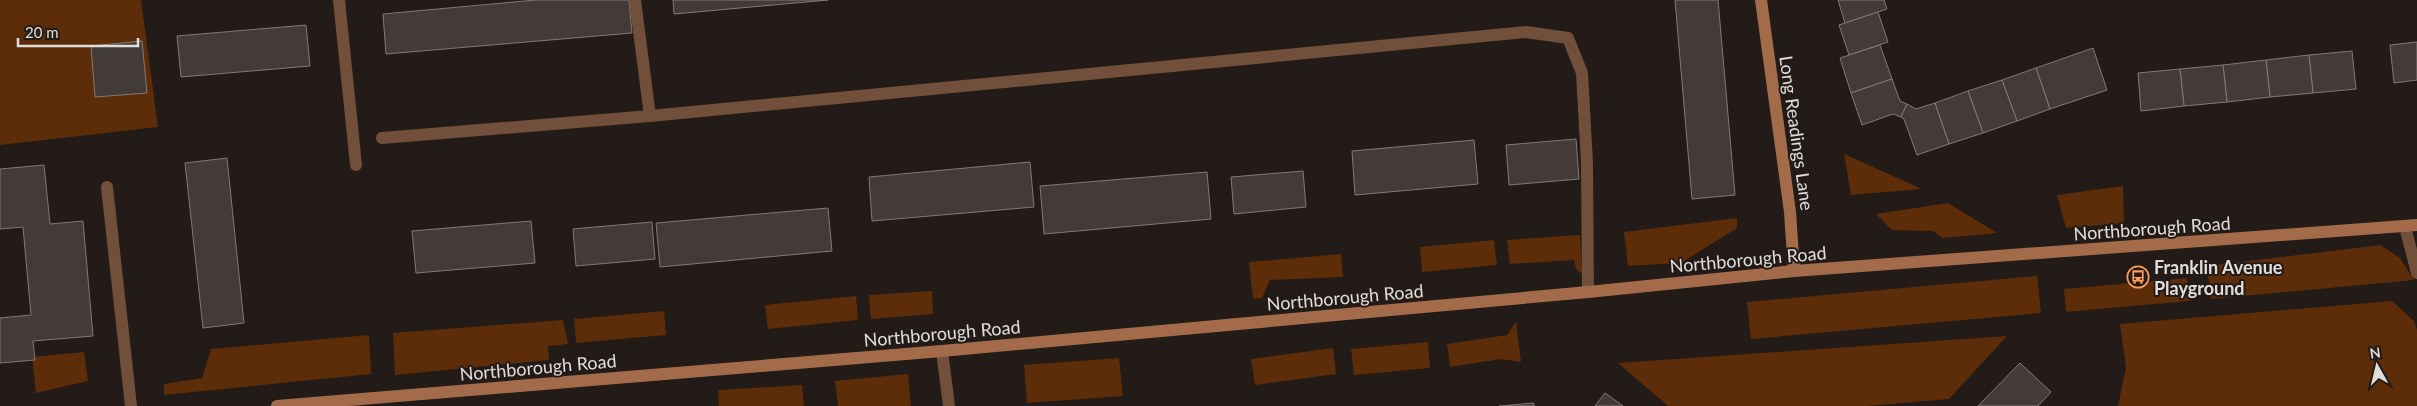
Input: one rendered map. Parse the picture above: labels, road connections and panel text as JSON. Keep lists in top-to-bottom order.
{
  "streets": {
    "street": ["Long Readings Lane", "Northborough Road"]
  },
  "crossings": [
    ["Long Readings Lane", "Northborough Road"]
  ],
  "places": {
    "bus stop": ["Franklin Avenue Playground"]
  },
  "scale_bar": "20 m",
  "north": "top"
}
